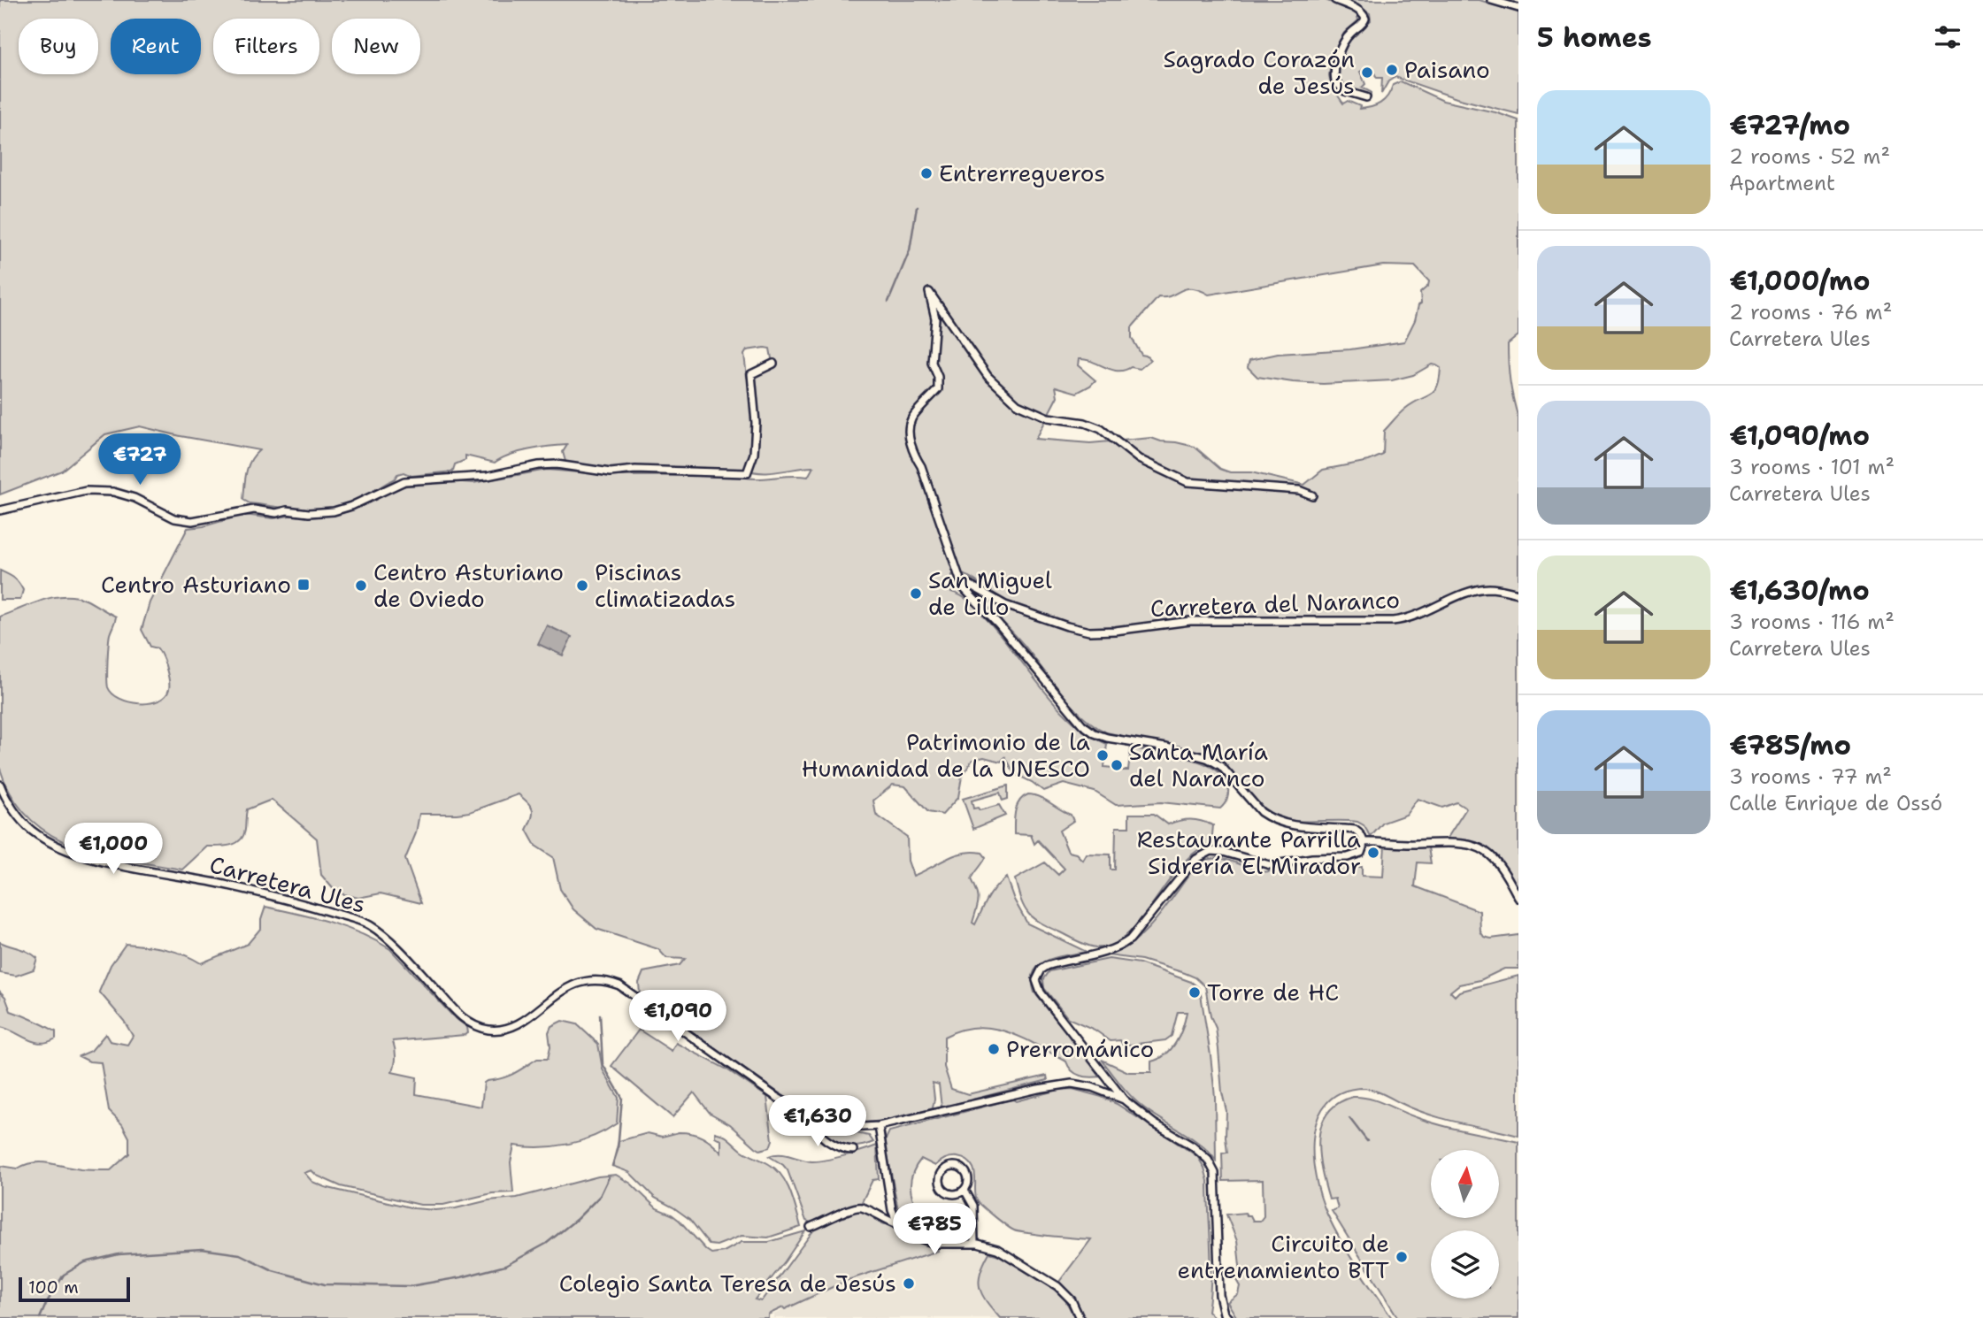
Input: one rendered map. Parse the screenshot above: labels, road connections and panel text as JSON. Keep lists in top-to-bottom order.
{
  "streets": {
    "street": ["Carretera del Naranco", "Carretera Ules"]
  },
  "places": {
    "other": [
      "Paisano",
      "Sagrado Corazón de Jesús",
      "Entrerregueros",
      "Centro Asturiano de Oviedo",
      "Piscinas climatizadas",
      "San Miguel de Lillo",
      "Patrimonio de la Humanidad de la UNESCO",
      "Santa María del Naranco",
      "Restaurante Parrilla Sidrería El Mirador",
      "Torre de HC",
      "Prerrománico",
      "Circuito de entrenamiento BTT",
      "Colegio Santa Teresa de Jesús"
    ],
    "transit": ["Centro Asturiano"]
  },
  "scale_bar": "100 m",
  "north": "top",
  "page": {
    "heading": "5 homes",
    "chip": [
      "Buy",
      "Rent",
      "Filters",
      "New"
    ],
    "list": [
      {
        "name": "€727/mo",
        "note": "2 rooms · 52 m² · Apartment"
      },
      {
        "name": "€1,000/mo",
        "note": "2 rooms · 76 m² · Carretera Ules"
      },
      {
        "name": "€1,090/mo",
        "note": "3 rooms · 101 m² · Carretera Ules"
      },
      {
        "name": "€1,630/mo",
        "note": "3 rooms · 116 m² · Carretera Ules"
      },
      {
        "name": "€785/mo",
        "note": "3 rooms · 77 m² · Calle Enrique de Ossó"
      }
    ],
    "price": [
      "€727",
      "€1,000",
      "€1,090",
      "€1,630",
      "€785"
    ],
    "scale": "100 m"
  }
}
